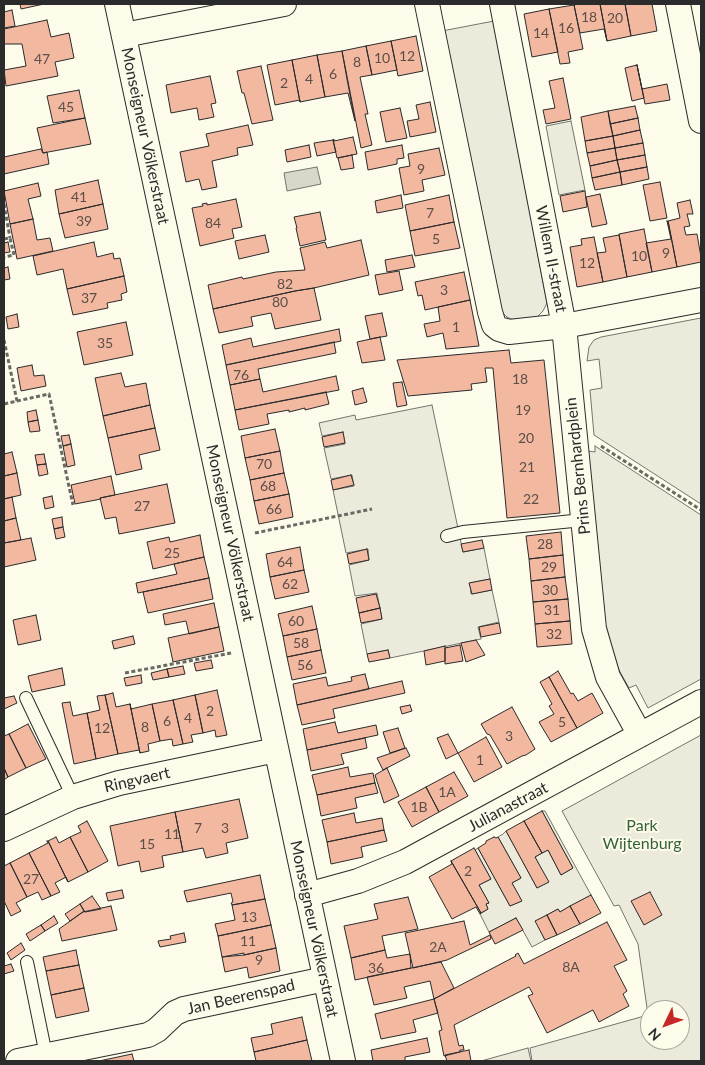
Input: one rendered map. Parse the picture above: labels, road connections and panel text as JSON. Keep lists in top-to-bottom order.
{
  "streets": {
    "street": [
      "Monseigneur Völkerstraat",
      "Willem II-straat",
      "Prins Bernhardplein",
      "Ringvaert",
      "Julianastraat",
      "Jan Beerenspad"
    ]
  },
  "crossings": [
    ["Monseigneur Völkerstraat", "Ringvaert"],
    ["Monseigneur Völkerstraat", "Julianastraat"],
    ["Monseigneur Völkerstraat", "Jan Beerenspad"],
    ["Willem II-straat", "Prins Bernhardplein"],
    ["Prins Bernhardplein", "Julianastraat"]
  ],
  "parks": ["Park Wijtenburg"],
  "house_numbers": [
    "18",
    "20",
    "16",
    "14",
    "12",
    "10",
    "47",
    "8",
    "6",
    "4",
    "2",
    "45",
    "9",
    "41",
    "7",
    "39",
    "84",
    "5",
    "9",
    "10",
    "12",
    "82",
    "3",
    "37",
    "80",
    "1",
    "35",
    "76",
    "18",
    "19",
    "20",
    "70",
    "21",
    "68",
    "22",
    "27",
    "66",
    "28",
    "25",
    "64",
    "29",
    "62",
    "30",
    "31",
    "60",
    "32",
    "58",
    "56",
    "2",
    "4",
    "6",
    "5",
    "8",
    "12",
    "3",
    "1",
    "1A",
    "1B",
    "7",
    "3",
    "11",
    "15",
    "2",
    "27",
    "13",
    "11",
    "2A",
    "9",
    "8A",
    "36"
  ],
  "north": "bottom left"
}
